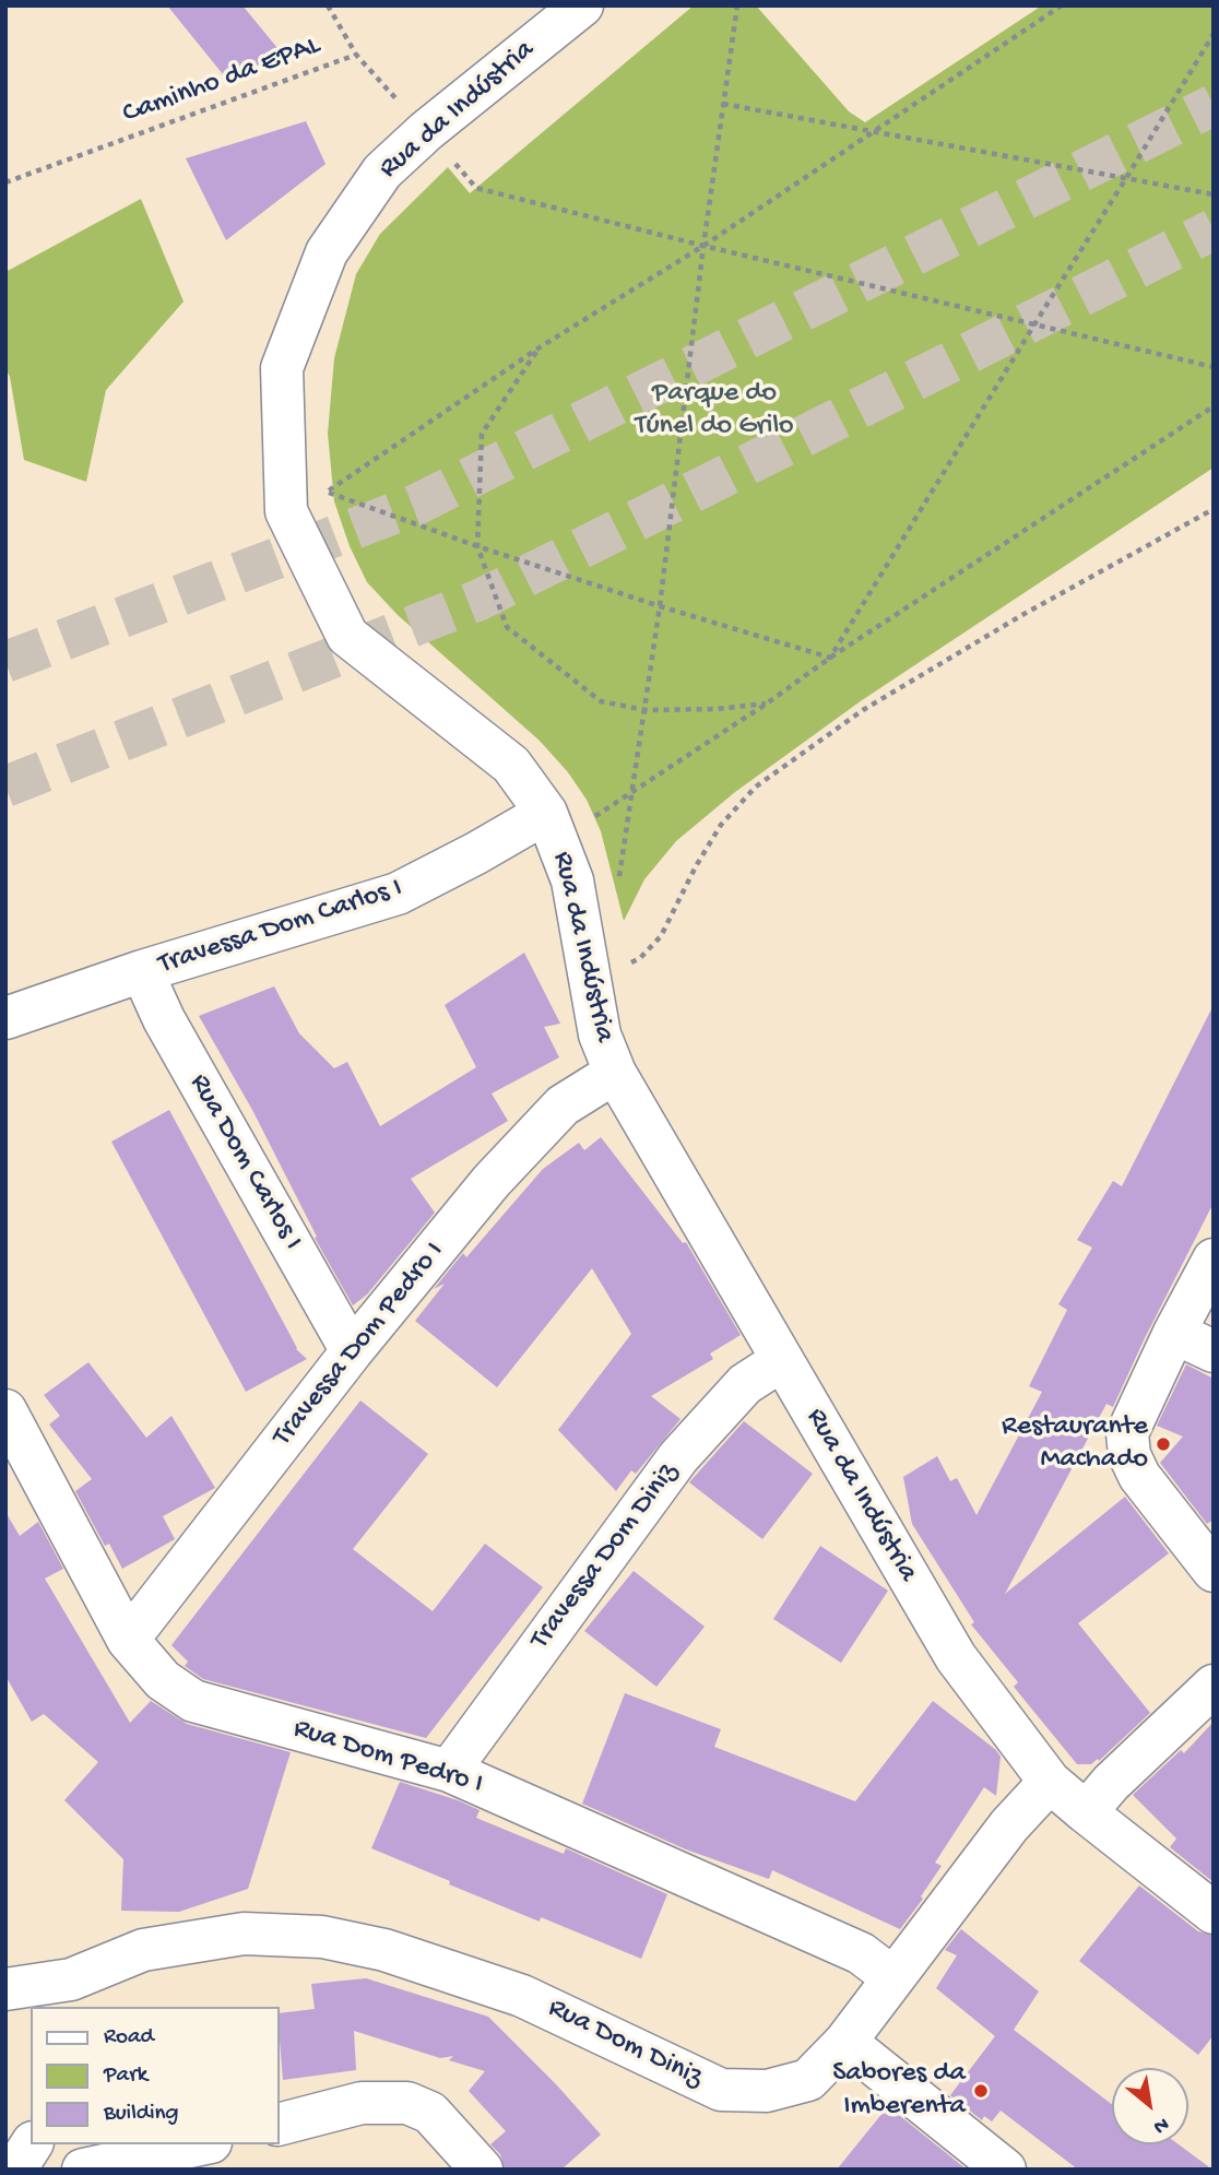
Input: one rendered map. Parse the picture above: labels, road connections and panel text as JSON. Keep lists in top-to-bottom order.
{
  "streets": {
    "street": [
      "Rua da Indústria",
      "Travessa Dom Carlos I",
      "Rua Dom Carlos I",
      "Travessa Dom Pedro I",
      "Travessa Dom Diniz",
      "Rua Dom Pedro I",
      "Rua Dom Diniz"
    ],
    "path": ["Caminho da EPAL"]
  },
  "crossings": [
    ["Caminho da EPAL", "Rua da Indústria"],
    ["Rua da Indústria", "Travessa Dom Carlos I"],
    ["Rua da Indústria", "Travessa Dom Pedro I"],
    ["Rua da Indústria", "Travessa Dom Diniz"],
    ["Rua da Indústria", "Rua Dom Diniz"],
    ["Travessa Dom Carlos I", "Rua Dom Carlos I"],
    ["Rua Dom Carlos I", "Travessa Dom Pedro I"],
    ["Travessa Dom Pedro I", "Rua Dom Pedro I"],
    ["Travessa Dom Diniz", "Rua Dom Pedro I"],
    ["Rua Dom Pedro I", "Rua Dom Diniz"]
  ],
  "parks": ["Parque do Túnel do Grilo"],
  "places": ["Restaurante Machado", "Sabores da Imberenta"],
  "legend": ["Road", "Park", "Building"],
  "north": "bottom right"
}
